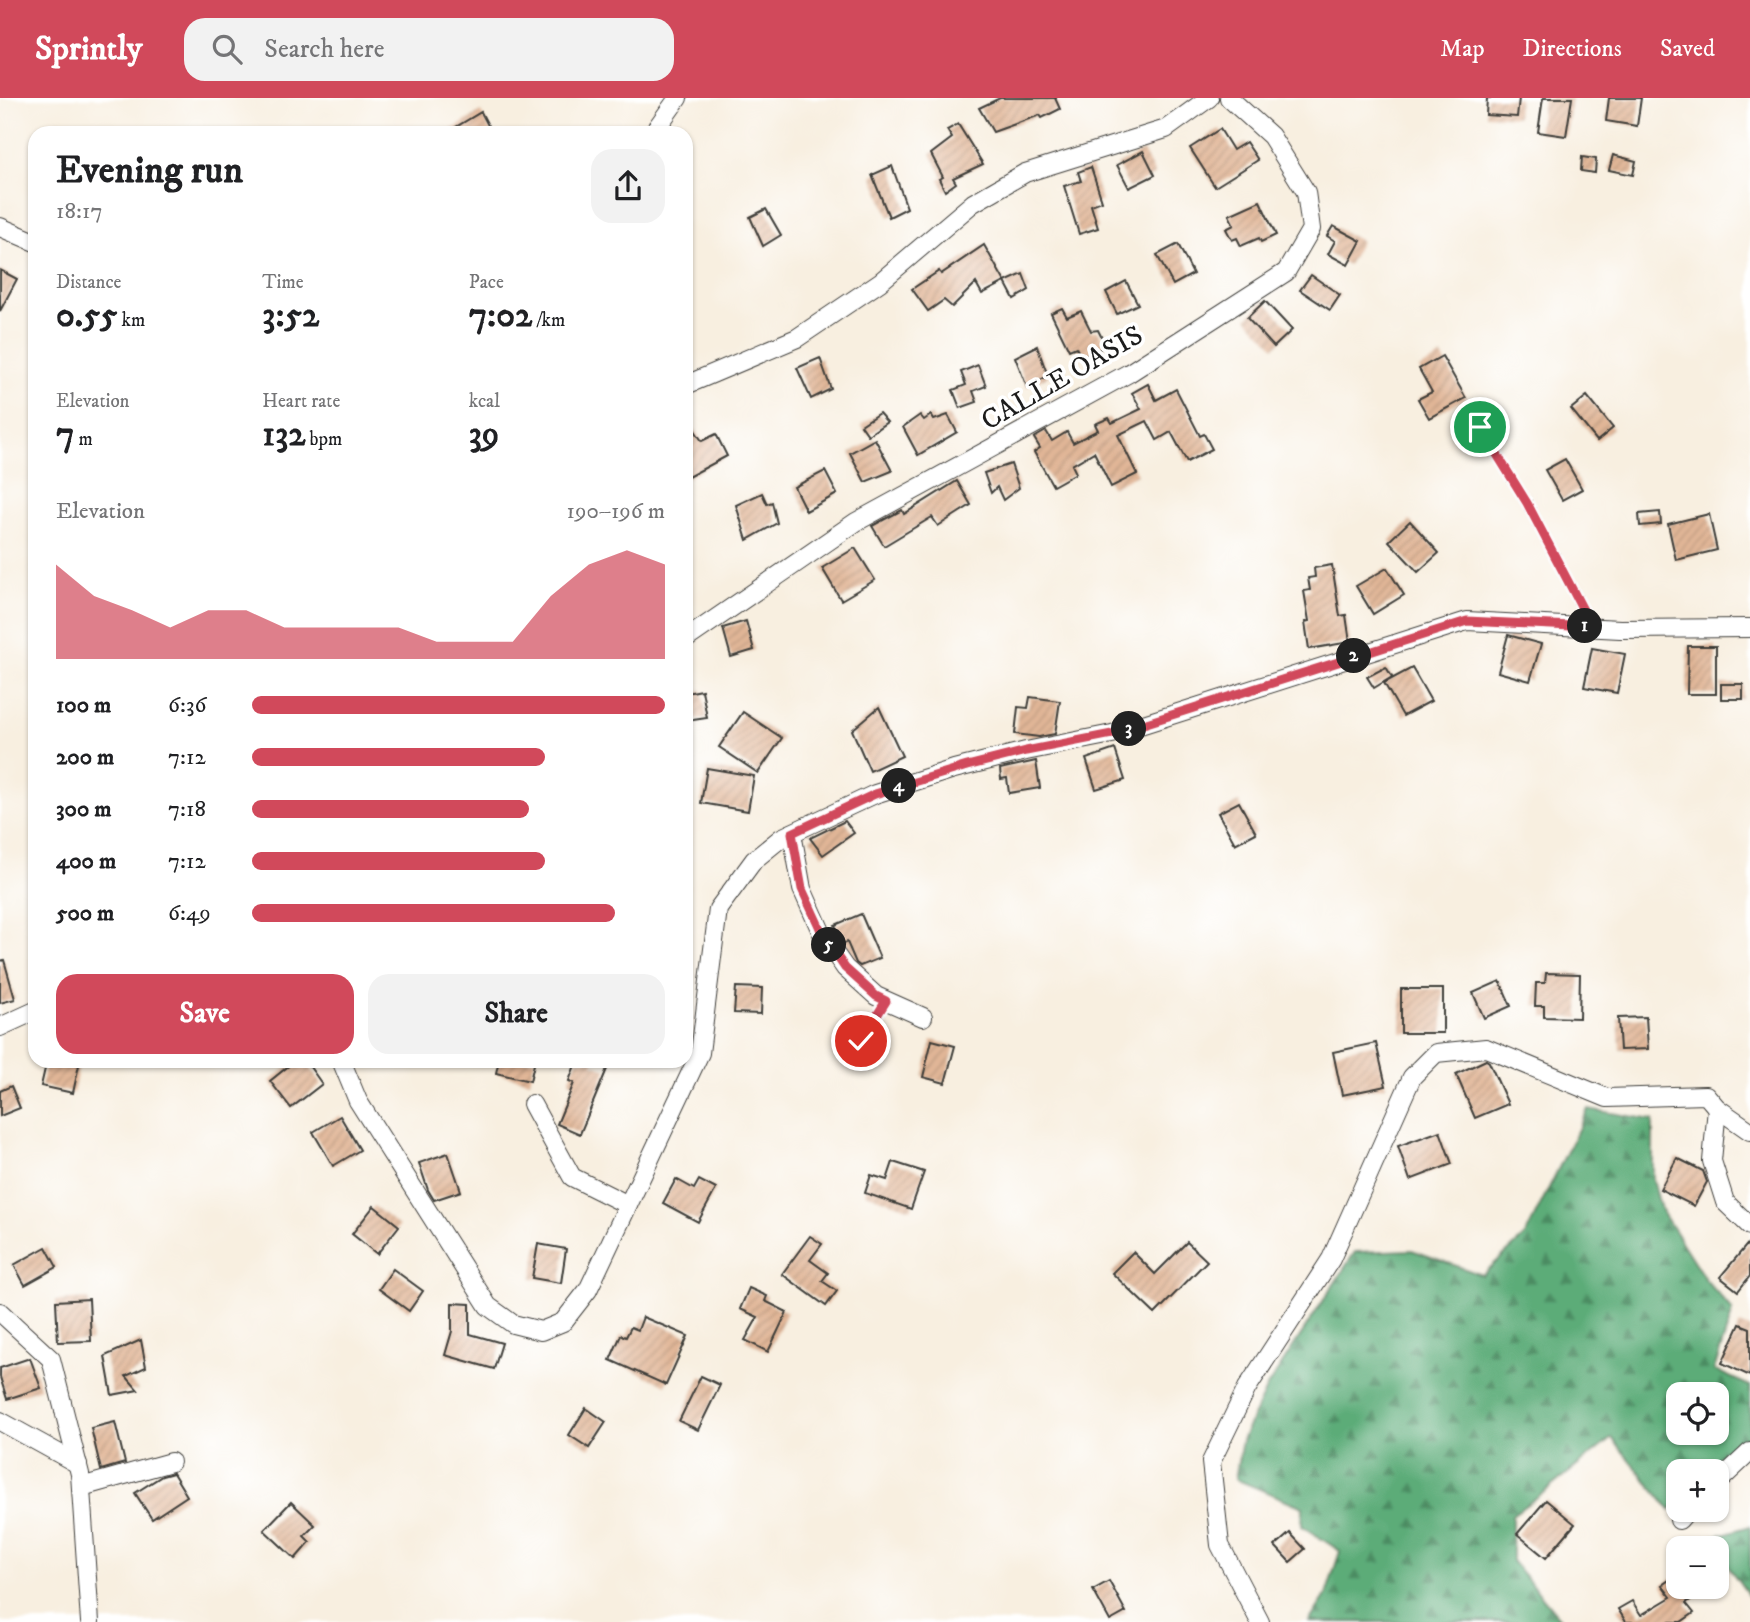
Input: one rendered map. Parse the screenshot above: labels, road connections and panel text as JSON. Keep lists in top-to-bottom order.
{
  "streets": {
    "street": ["CALLE OASIS"]
  },
  "page": {
    "header": "Sprintly",
    "search": "Search here",
    "nav": ["Map", "Directions", "Saved"],
    "heading": ["Evening run", "18:17"],
    "stats": [
      ["Distance", "0.55 km"],
      ["Time", "3:52"],
      ["Pace", "7:02 /km"],
      ["Elevation", "7 m"],
      ["Heart rate", "132 bpm"],
      ["kcal", "39"]
    ],
    "chart": ["Elevation", "190–196 m"],
    "pins": [
      "1",
      "2",
      "3",
      "4",
      "5"
    ],
    "list": [
      {
        "name": "100 m",
        "note": "6:36"
      },
      {
        "name": "200 m",
        "note": "7:12"
      },
      {
        "name": "300 m",
        "note": "7:18"
      },
      {
        "name": "400 m",
        "note": "7:12"
      },
      {
        "name": "500 m",
        "note": "6:49"
      }
    ],
    "buttons": ["Save", "Share"],
    "map_buttons": ["+", "−"]
  }
}
